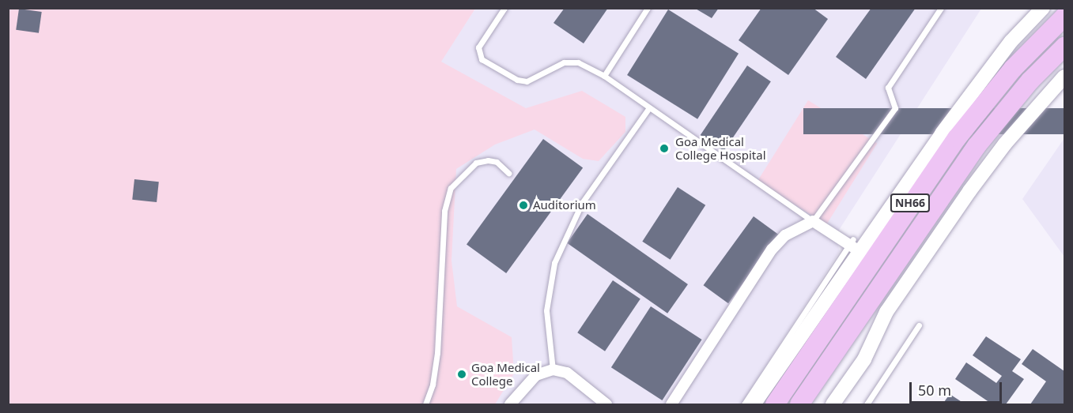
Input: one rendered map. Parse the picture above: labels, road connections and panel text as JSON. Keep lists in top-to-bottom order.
{
  "streets": {
    "highway": ["NH66"]
  },
  "places": ["Goa Medical College Hospital", "Auditorium", "Goa Medical College"],
  "scale_bar": "50 m"
}
